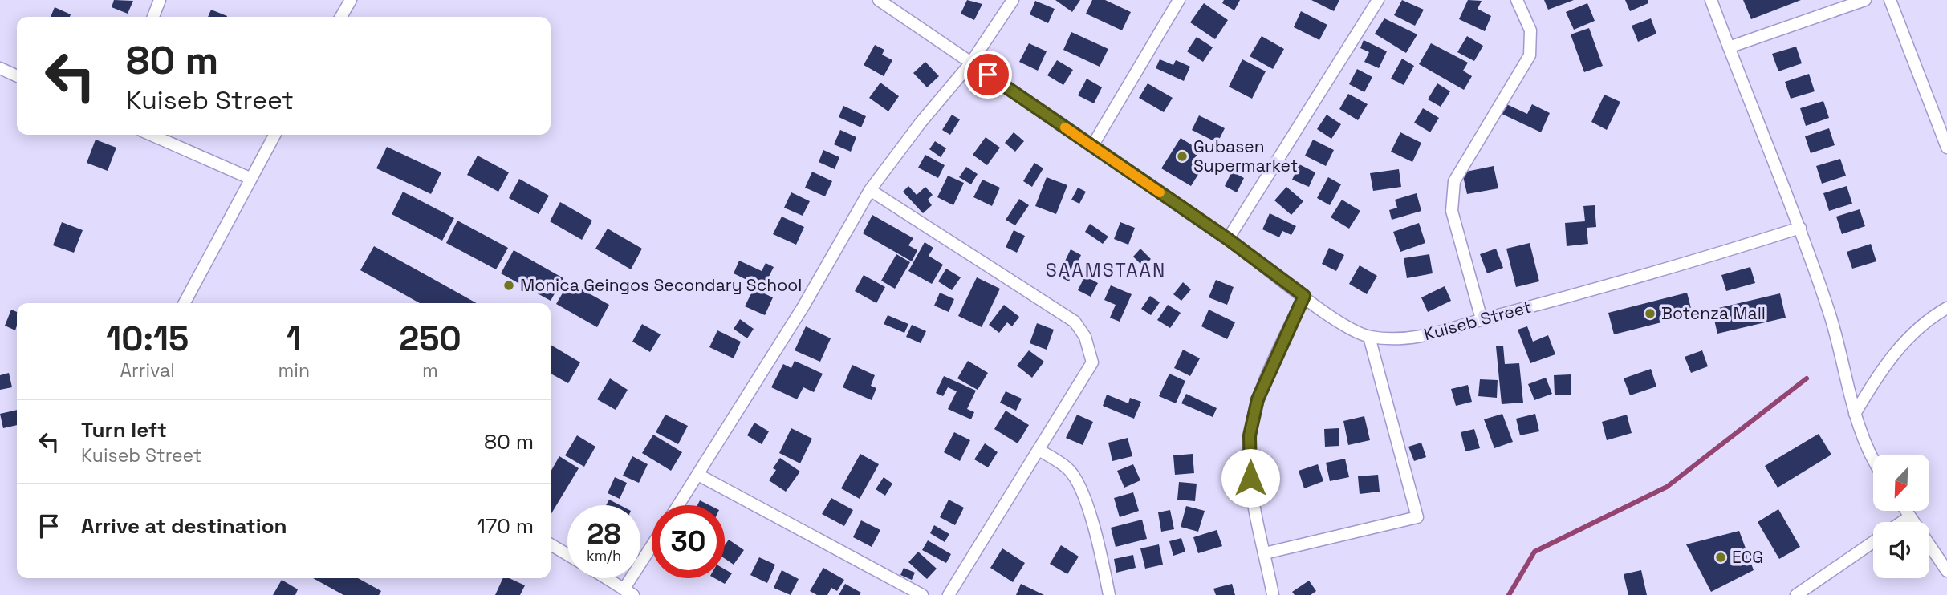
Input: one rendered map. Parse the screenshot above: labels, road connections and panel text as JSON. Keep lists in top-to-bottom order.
{
  "streets": {
    "street": ["Kuiseb Street"]
  },
  "districts": ["SAAMSTAAN"],
  "places": [
    "Gubasen Supermarket",
    "Monica Geingos Secondary School",
    "Botenza Mall",
    "ECG"
  ],
  "north": "bottom left",
  "page": {
    "turn": ["80 m", "Kuiseb Street"],
    "eta": [
      "10:15",
      "Arrival",
      "1",
      "min",
      "250",
      "m"
    ],
    "list": [
      {
        "name": "Turn left",
        "note": "Kuiseb Street",
        "value": "80 m"
      },
      {
        "name": "Arrive at destination",
        "value": "170 m"
      }
    ],
    "speed": "28 km/h",
    "limit": "30"
  }
}
